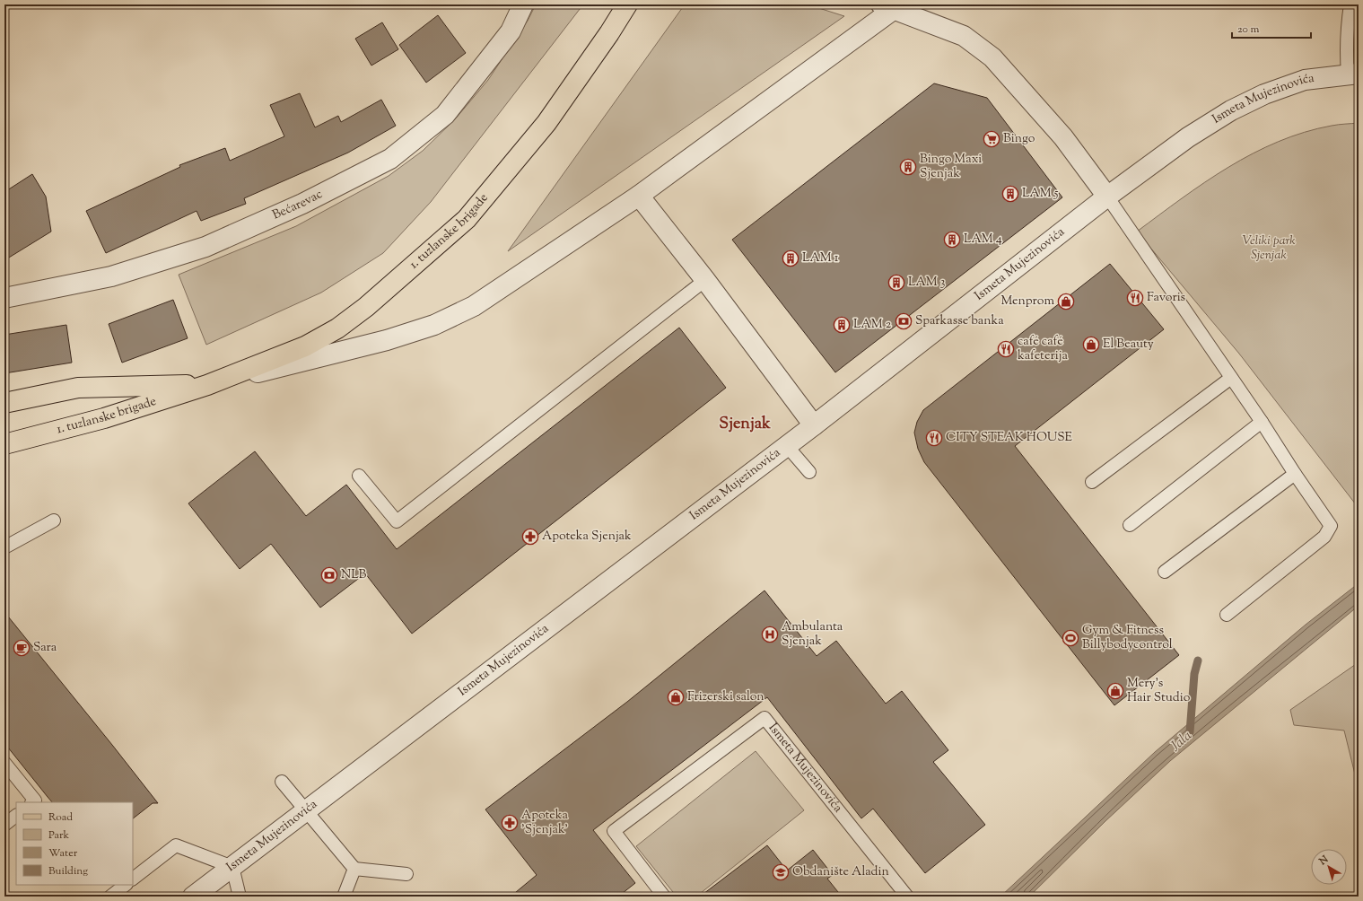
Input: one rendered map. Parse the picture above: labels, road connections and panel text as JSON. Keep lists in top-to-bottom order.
{
  "streets": {
    "main road": ["1. tuzlanske brigade"],
    "street": ["Ismeta Mujezinovića", "Bećarevac"]
  },
  "districts": ["Sjenjak"],
  "water": ["Jala"],
  "parks": ["Veliki park Sjenjak"],
  "places": {
    "supermarket": ["Bingo"],
    "building": [
      "Bingo Maxi Sjenjak",
      "LAM 5",
      "LAM 4",
      "LAM 1",
      "LAM 3",
      "LAM 2"
    ],
    "restaurant": ["Favoris", "café café kafeterija", "CITY STEAK HOUSE"],
    "shop": [
      "Menprom",
      "El Beauty",
      "Mery's Hair Studio",
      "Frizerski salon"
    ],
    "bank": ["Sparkasse banka", "NLB"],
    "pharmacy": ["Apoteka Sjenjak", "Apoteka 'Sjenjak'"],
    "hospital": ["Ambulanta Sjenjak"],
    "sports": ["Gym & Fitness Billybodycontrol"],
    "cafe": ["Sara"],
    "school or university": ["Obdanište Aladin"]
  },
  "legend": [
    "Road",
    "Park",
    "Water",
    "Building"
  ],
  "scale_bar": "20 m",
  "north": "top left"
}
